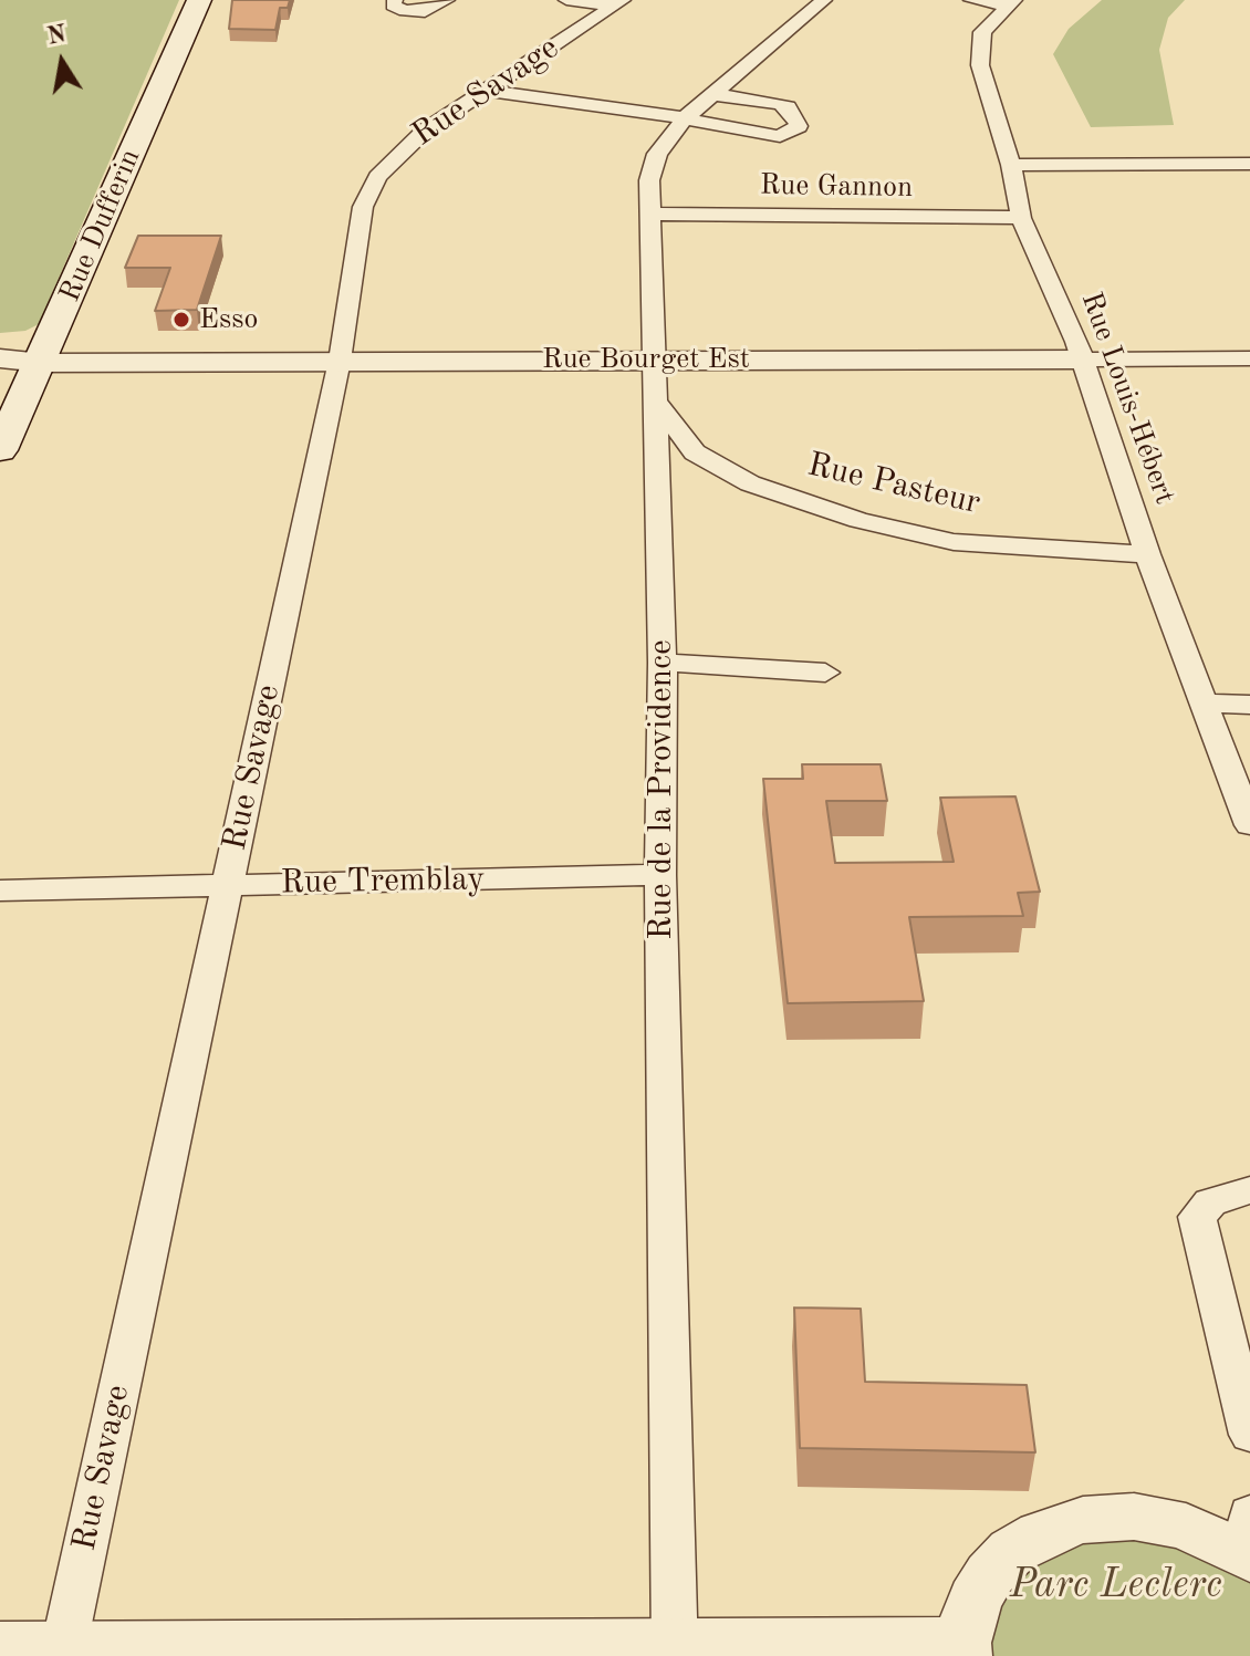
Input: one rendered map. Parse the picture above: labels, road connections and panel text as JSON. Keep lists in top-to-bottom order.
{
  "streets": {
    "main road": ["Rue Dufferin"],
    "street": [
      "Rue Savage",
      "Rue Gannon",
      "Rue Bourget Est",
      "Rue Louis-Hébert",
      "Rue Pasteur",
      "Rue de la Providence",
      "Rue Tremblay"
    ]
  },
  "crossings": [
    ["Rue Savage", "Rue Bourget Est"],
    ["Rue Savage", "Rue Tremblay"],
    ["Rue Gannon", "Rue Louis-Hébert"],
    ["Rue Gannon", "Rue de la Providence"],
    ["Rue Dufferin", "Rue Bourget Est"],
    ["Rue Bourget Est", "Rue Louis-Hébert"],
    ["Rue Bourget Est", "Rue de la Providence"],
    ["Rue Louis-Hébert", "Rue Pasteur"],
    ["Rue Pasteur", "Rue de la Providence"],
    ["Rue de la Providence", "Rue Tremblay"]
  ],
  "parks": ["Parc Leclerc"],
  "places": ["Esso"],
  "north": "top"
}
